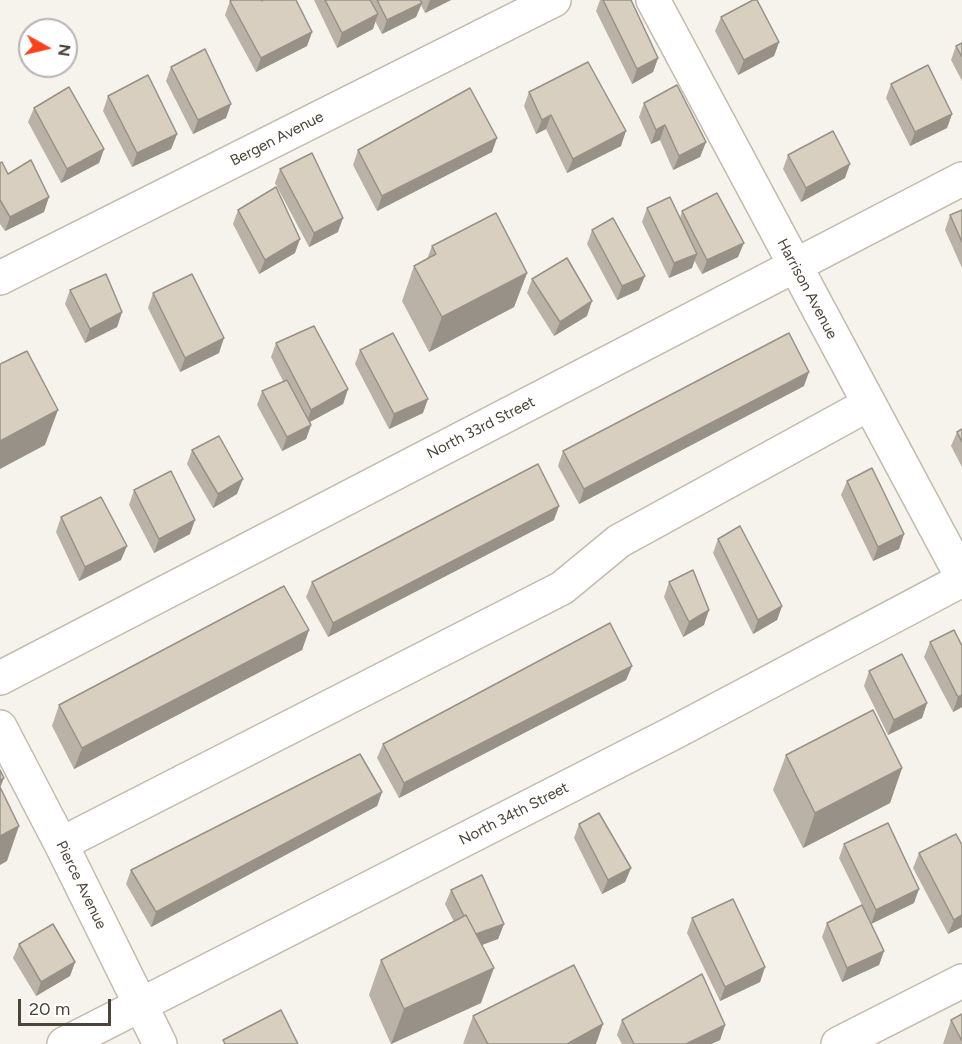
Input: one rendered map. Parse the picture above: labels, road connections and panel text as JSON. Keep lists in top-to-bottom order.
{
  "streets": {
    "street": [
      "Bergen Avenue",
      "Harrison Avenue",
      "North 33rd Street",
      "North 34th Street",
      "Pierce Avenue"
    ]
  },
  "crossings": [
    ["Harrison Avenue", "North 33rd Street"],
    ["Harrison Avenue", "North 34th Street"],
    ["North 34th Street", "Pierce Avenue"]
  ],
  "scale_bar": "20 m",
  "north": "right"
}
